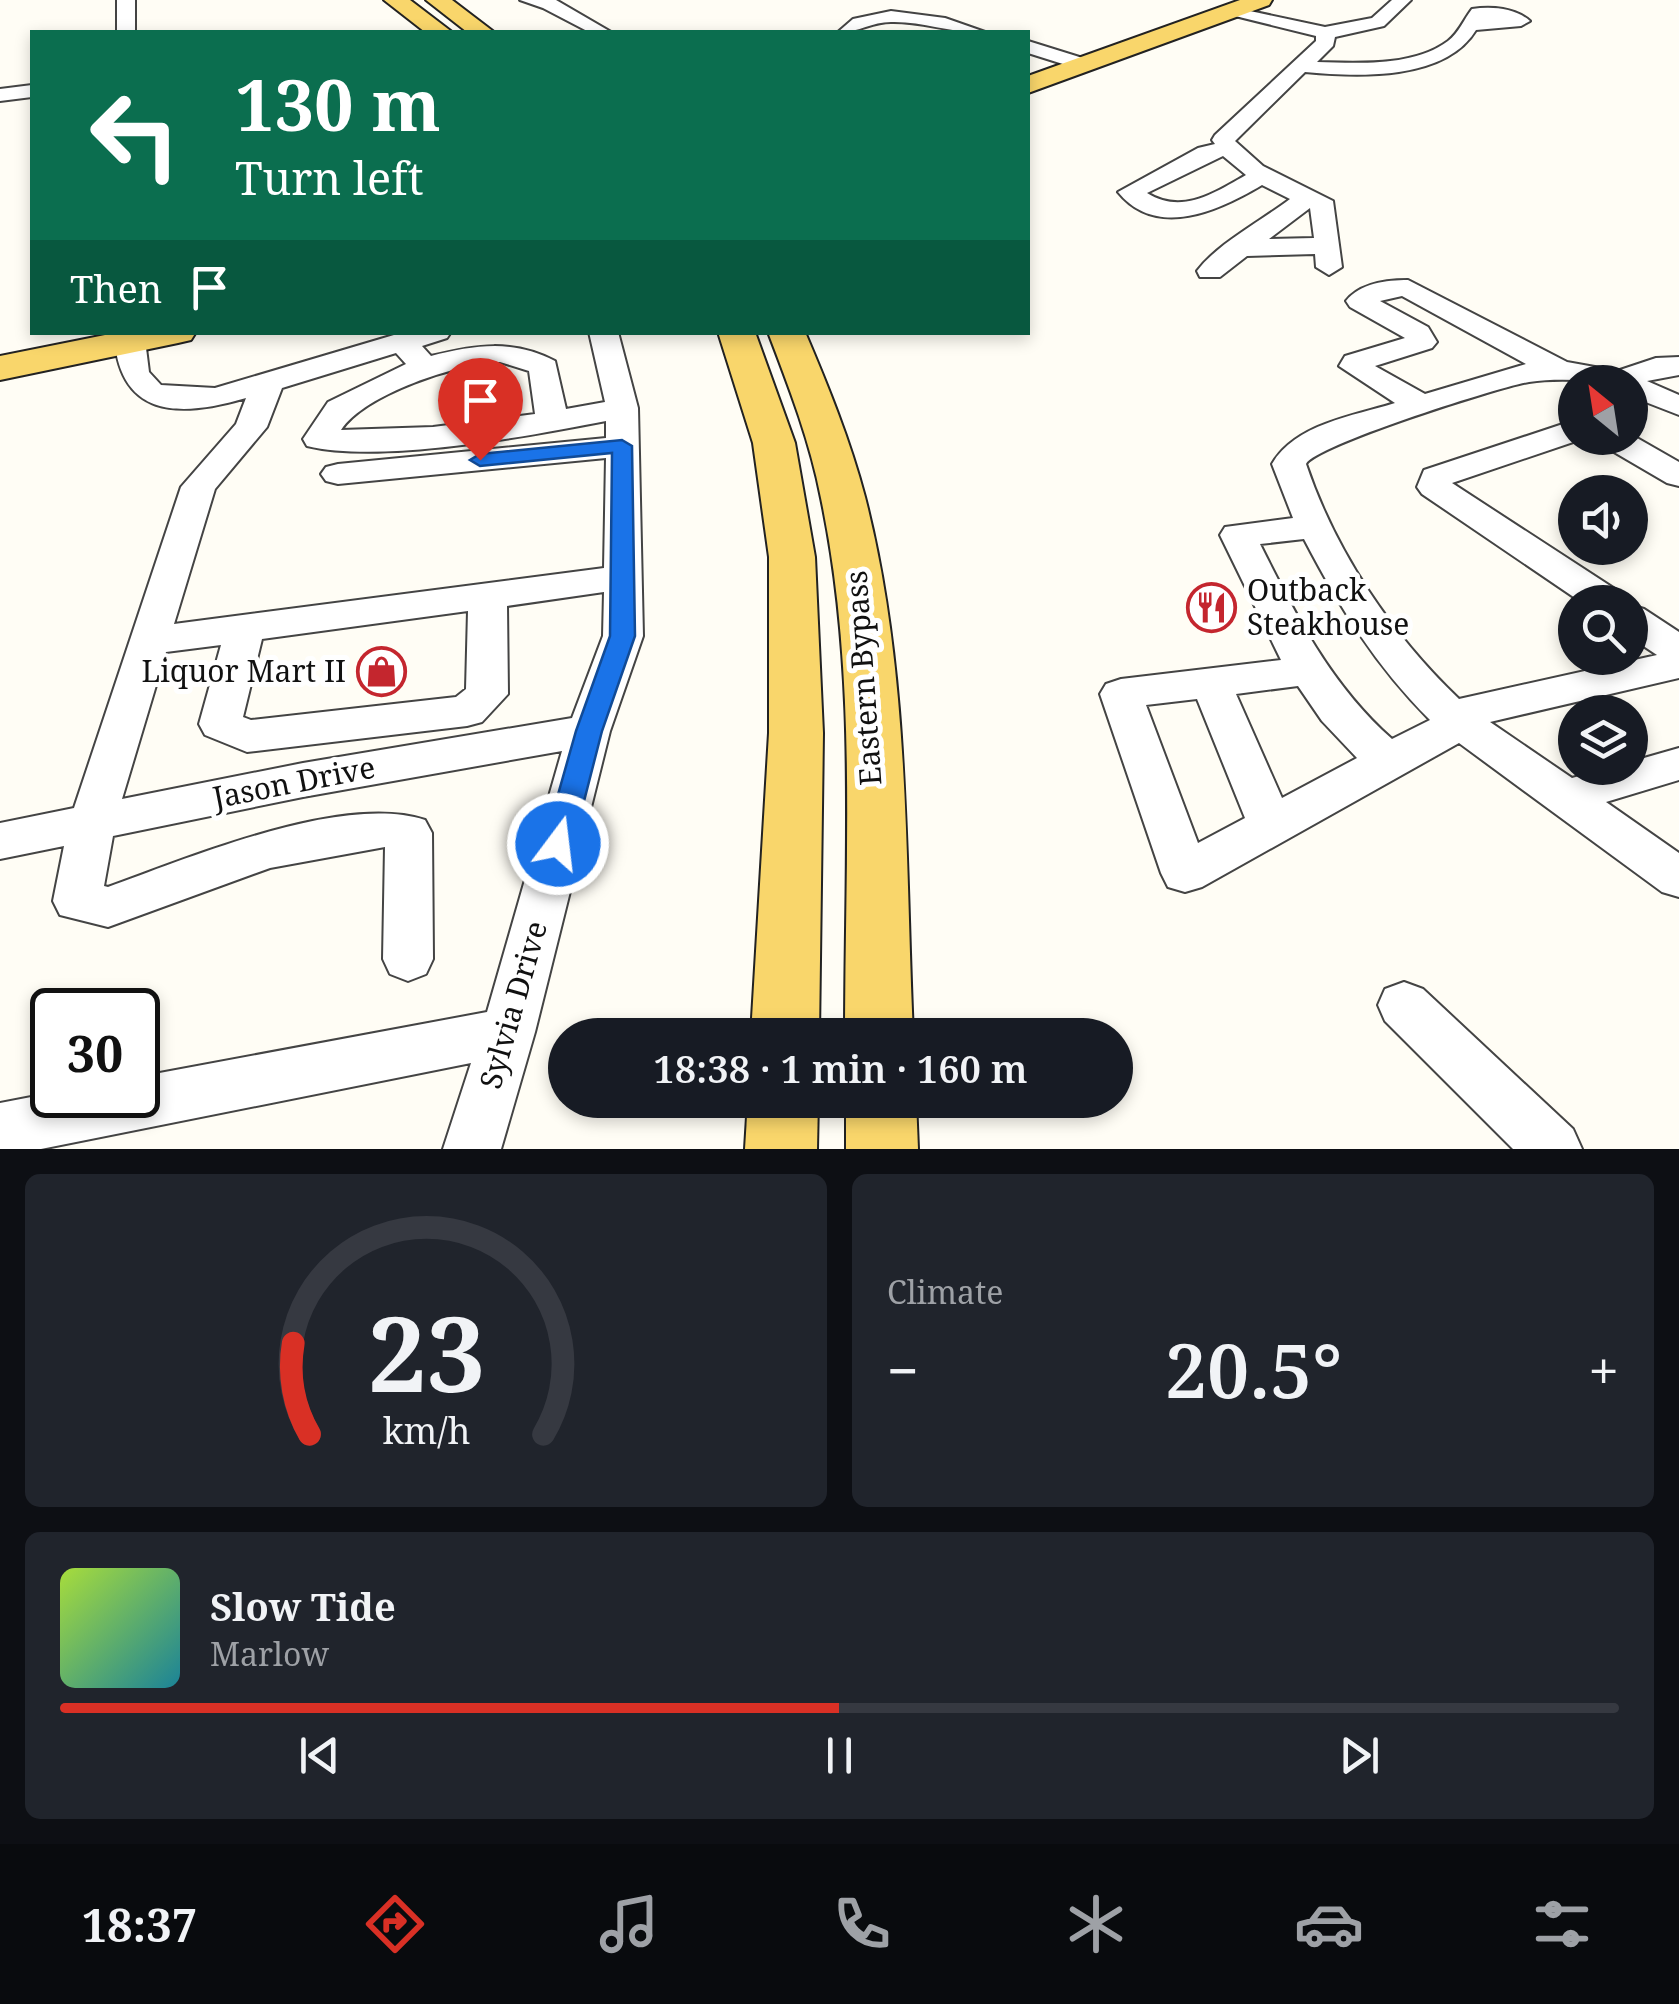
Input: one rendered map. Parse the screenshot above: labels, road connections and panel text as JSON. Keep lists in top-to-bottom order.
{
  "streets": {
    "main road": ["Eastern Bypass"],
    "street": ["Jason Drive", "Sylvia Drive"]
  },
  "crossings": [
    ["Jason Drive", "Sylvia Drive"]
  ],
  "places": {
    "restaurant": ["Outback Steakhouse"],
    "shop": ["Liquor Mart II"]
  },
  "north": "top left",
  "page": {
    "turn": ["130 m", "Turn left"],
    "then": "Then",
    "limit": "30",
    "trip": "18:38 · 1 min · 160 m",
    "tile": "Climate",
    "heat": ["−", "20.5°", "+"],
    "song": ["Slow Tide", "Marlow"],
    "tabs": "18:37",
    "gauge": ["23", "km/h"]
  }
}
